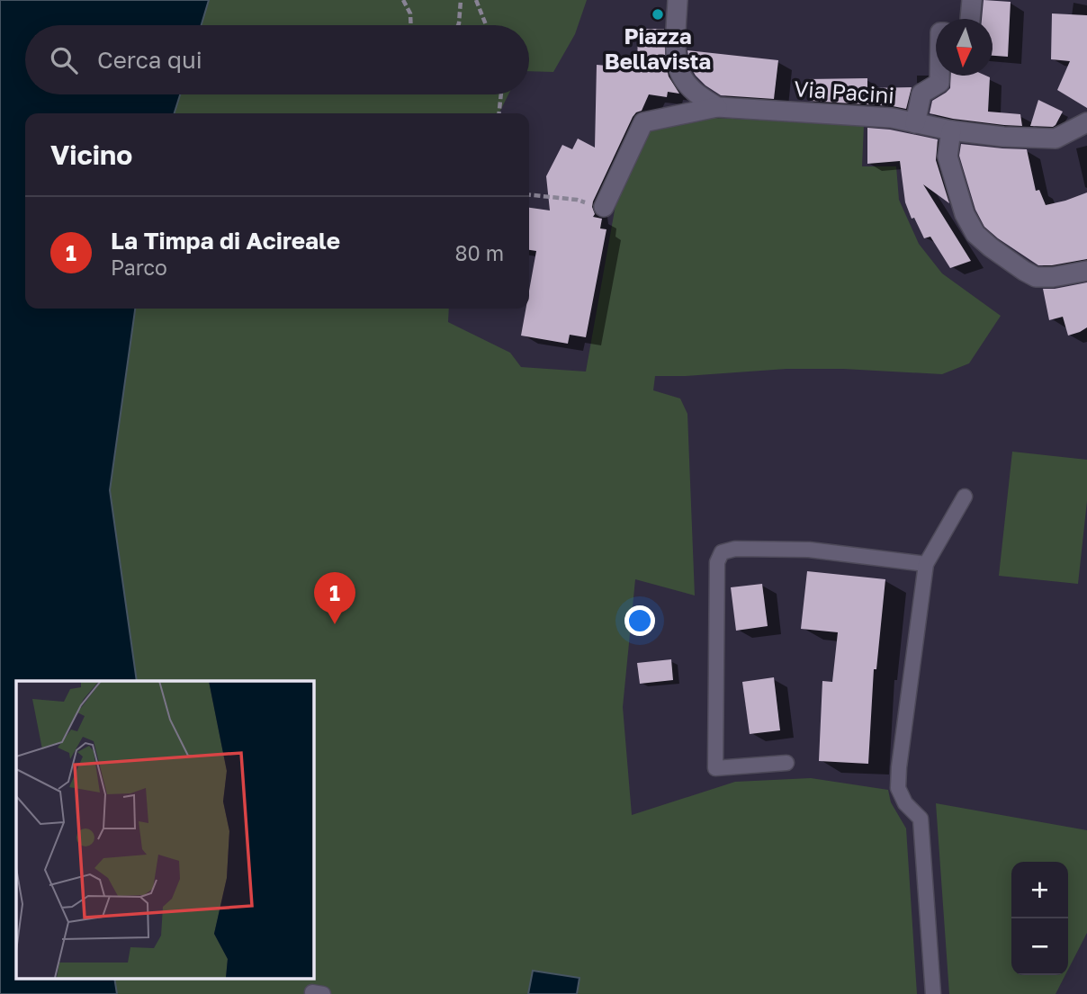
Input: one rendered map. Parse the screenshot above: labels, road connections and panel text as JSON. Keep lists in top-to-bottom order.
{
  "streets": {
    "street": ["Via Pacini"]
  },
  "places": ["Piazza Bellavista"],
  "north": "bottom",
  "page": {
    "search": "Cerca qui",
    "heading": "Vicino",
    "list": [
      {
        "mark": "1",
        "name": "La Timpa di Acireale",
        "note": "Parco",
        "value": "80 m"
      }
    ],
    "pins": "1",
    "map_buttons": ["+", "−"]
  }
}
